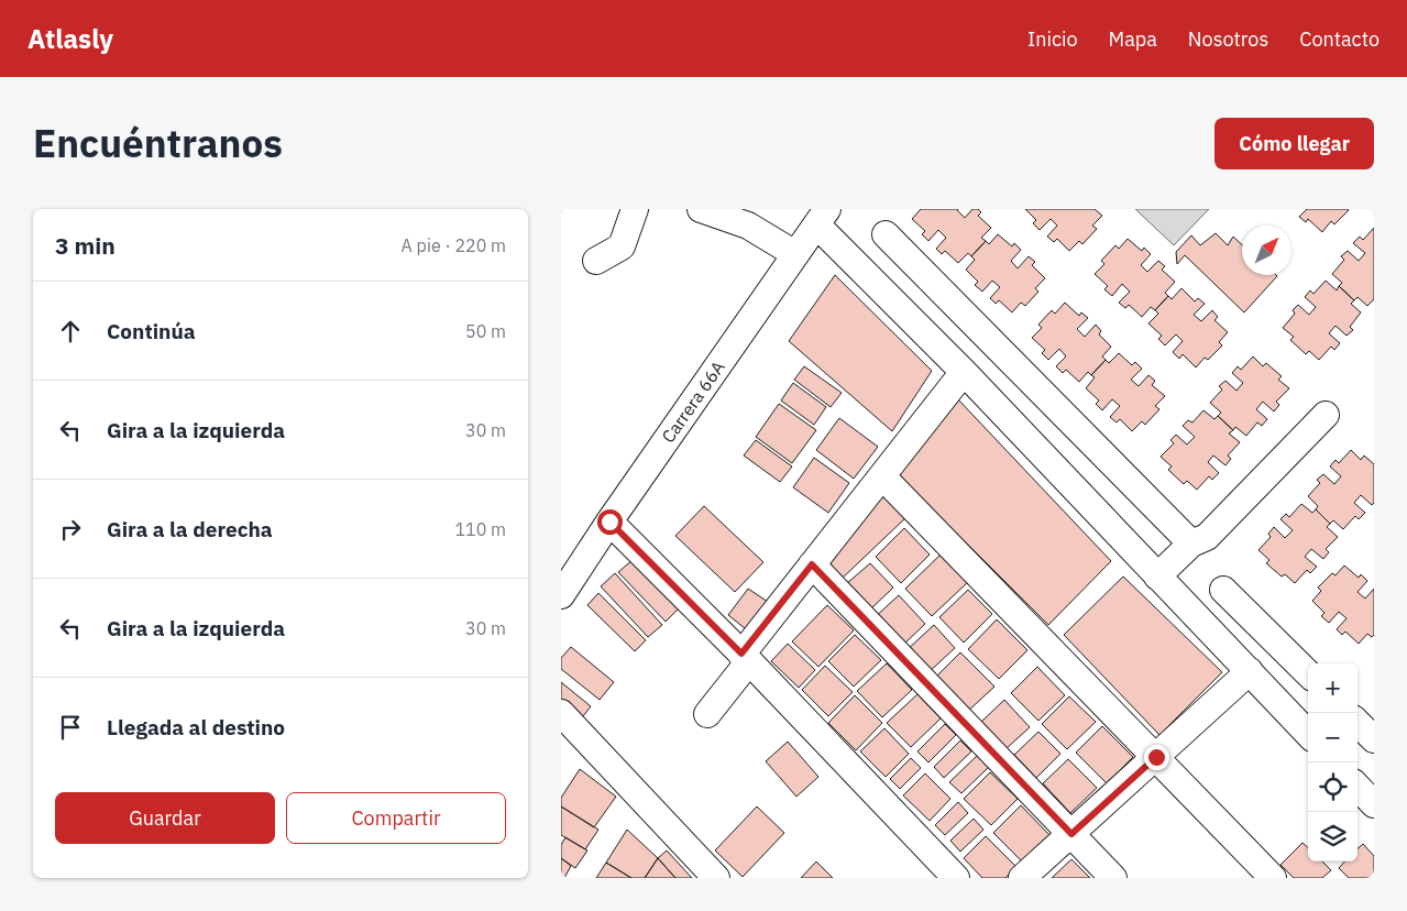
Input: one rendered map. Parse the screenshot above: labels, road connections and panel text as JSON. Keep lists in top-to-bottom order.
{
  "streets": {
    "street": ["Carrera 66A"]
  },
  "north": "top right",
  "page": {
    "header": "Atlasly",
    "nav": [
      "Inicio",
      "Mapa",
      "Nosotros",
      "Contacto"
    ],
    "title": "Encuéntranos",
    "buttons": [
      "Cómo llegar",
      ["Guardar", "Compartir"]
    ],
    "heading": ["3 min", "A pie · 220 m"],
    "list": [
      ["Continúa", "50 m"],
      ["Gira a la izquierda", "30 m"],
      ["Gira a la derecha", "110 m"],
      ["Gira a la izquierda", "30 m"],
      "Llegada al destino"
    ],
    "map_buttons": ["+", "−"]
  }
}
